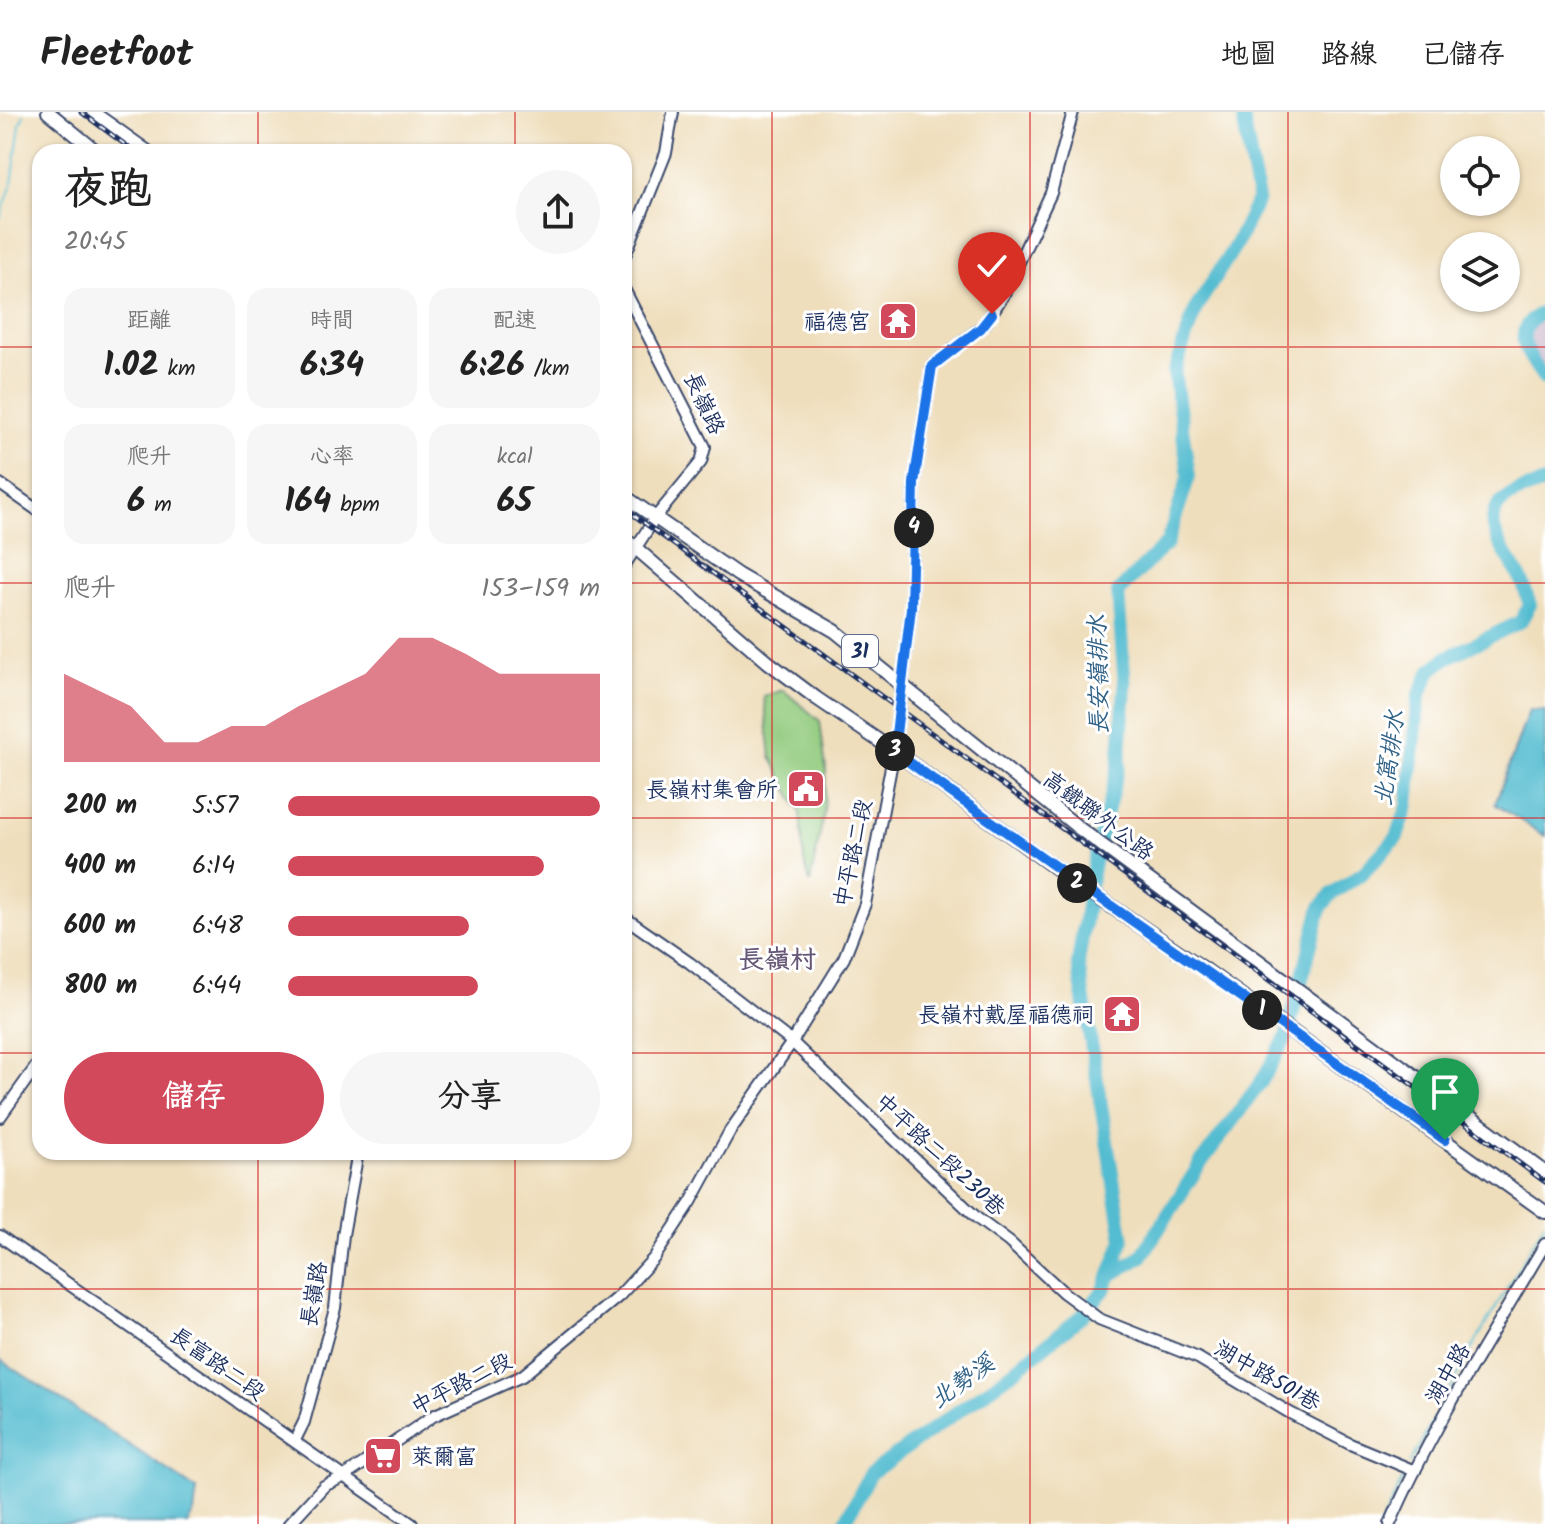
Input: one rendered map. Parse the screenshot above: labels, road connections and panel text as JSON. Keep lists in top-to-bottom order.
{
  "streets": {
    "main road": ["31", "高鐵聯外公路"],
    "street": [
      "長嶺路",
      "中平路二段",
      "中平路二段230巷",
      "長富路二段",
      "湖中路",
      "湖中路501巷"
    ]
  },
  "crossings": [
    ["長嶺路", "高鐵聯外公路"],
    ["長嶺路", "長富路二段"],
    ["高鐵聯外公路", "中平路二段"],
    ["中平路二段", "中平路二段230巷"],
    ["中平路二段", "長富路二段"],
    ["中平路二段230巷", "湖中路501巷"],
    ["湖中路", "湖中路501巷"]
  ],
  "districts": ["長嶺村"],
  "water": ["長安嶺排水", "北窩排水", "北勢溪"],
  "places": {
    "temple": ["福德宮", "長嶺村戴屋福德祠"],
    "public building": ["長嶺村集會所"],
    "supermarket": ["萊爾富"]
  },
  "page": {
    "header": "Fleetfoot",
    "nav": ["地圖", "路線", "已儲存"],
    "heading": ["夜跑", "20:45"],
    "stats": [
      ["距離", "1.02 km"],
      ["時間", "6:34"],
      ["配速", "6:26 /km"],
      ["爬升", "6 m"],
      ["心率", "164 bpm"],
      ["kcal", "65"]
    ],
    "pins": [
      "4",
      "3",
      "2",
      "1"
    ],
    "chart": ["爬升", "153–159 m"],
    "list": [
      {
        "name": "200 m",
        "note": "5:57"
      },
      {
        "name": "400 m",
        "note": "6:14"
      },
      {
        "name": "600 m",
        "note": "6:48"
      },
      {
        "name": "800 m",
        "note": "6:44"
      }
    ],
    "buttons": ["儲存", "分享"]
  }
}
